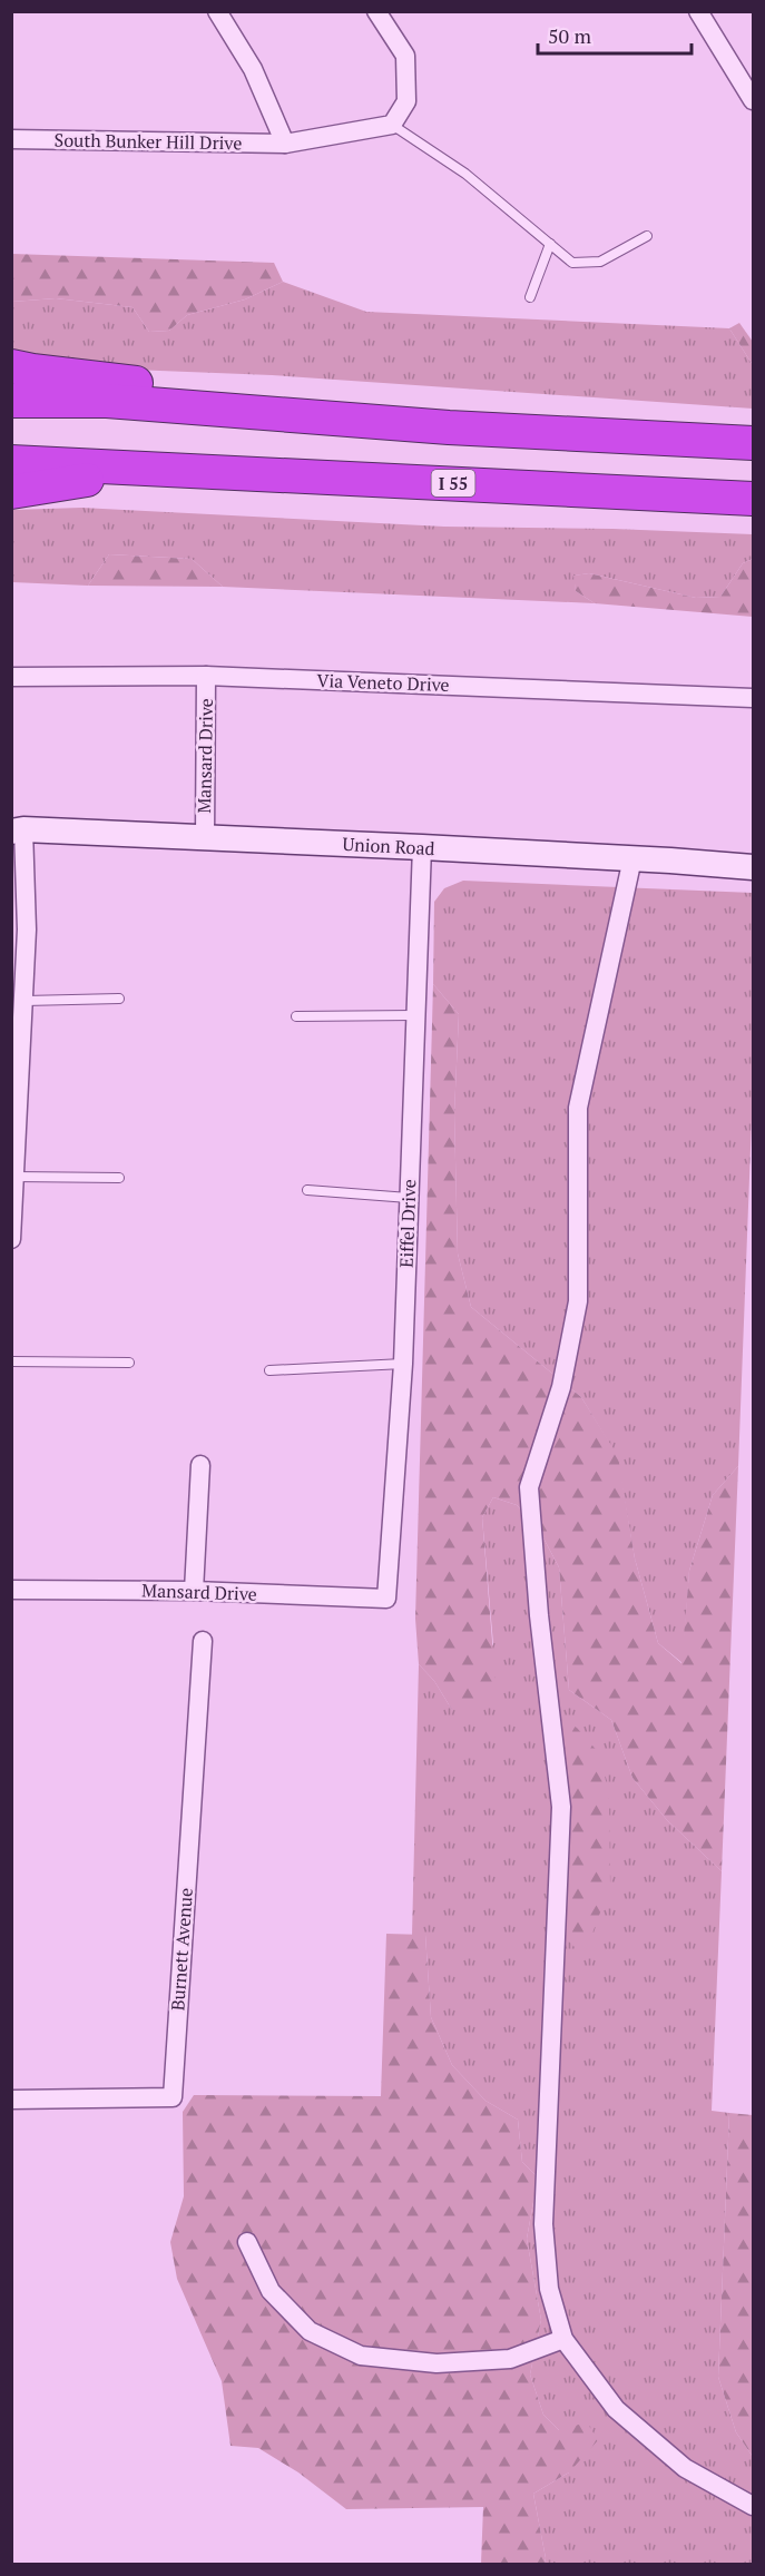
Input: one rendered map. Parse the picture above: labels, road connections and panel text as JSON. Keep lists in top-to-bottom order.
{
  "streets": {
    "highway": ["I 55"],
    "main road": ["Union Road"],
    "street": [
      "South Bunker Hill Drive",
      "Via Veneto Drive",
      "Mansard Drive",
      "Eiffel Drive",
      "Burnett Avenue"
    ]
  },
  "crossings": [
    ["Via Veneto Drive", "Mansard Drive"],
    ["Mansard Drive", "Union Road"],
    ["Mansard Drive", "Eiffel Drive"],
    ["Union Road", "Eiffel Drive"]
  ],
  "scale_bar": "50 m"
}
